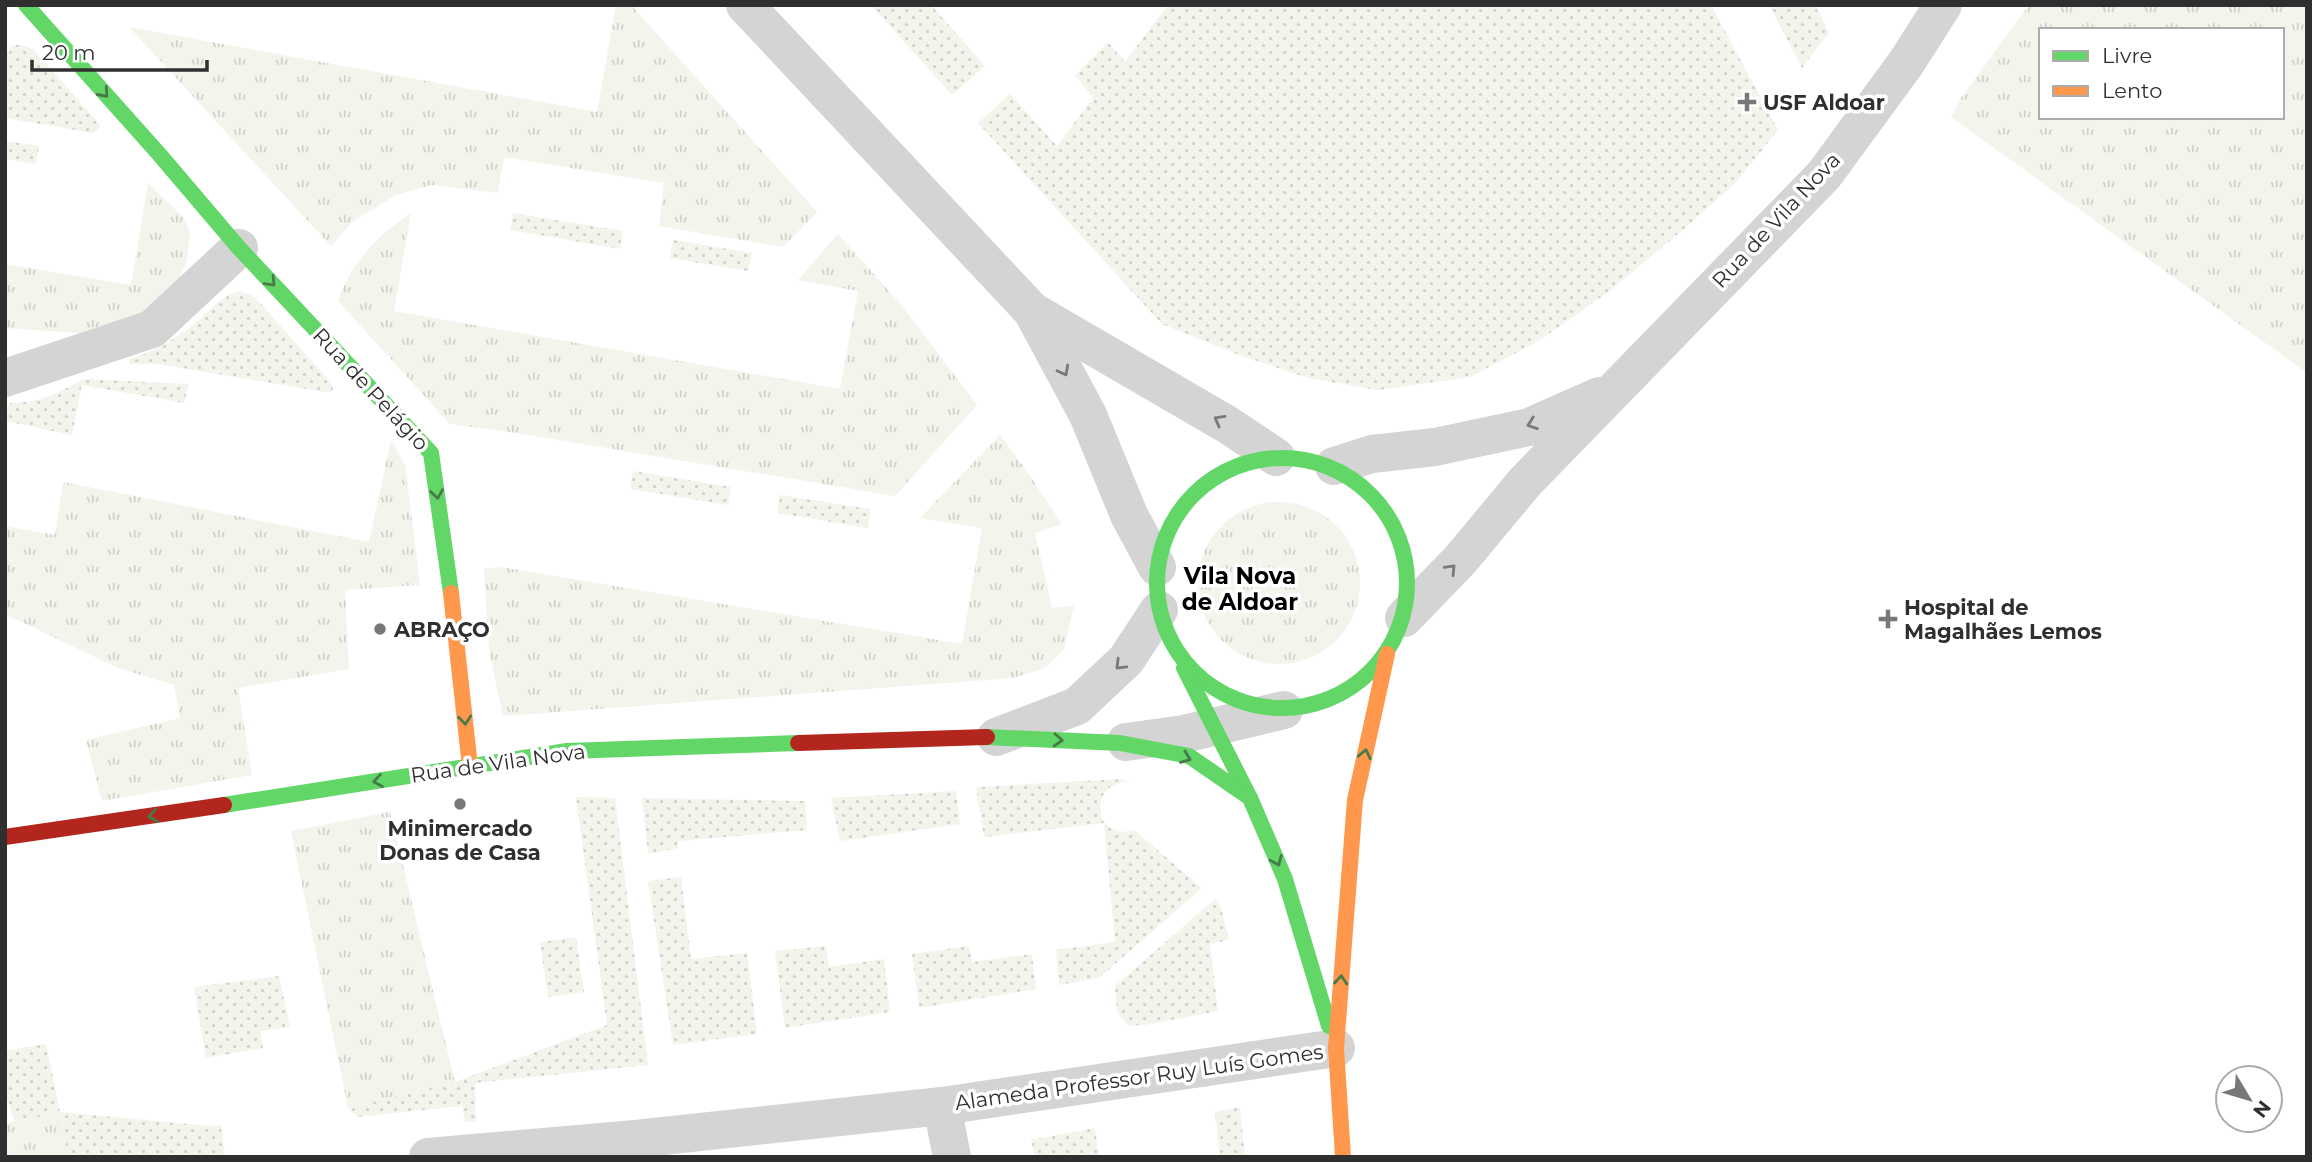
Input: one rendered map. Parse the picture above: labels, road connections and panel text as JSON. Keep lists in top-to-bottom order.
{
  "streets": {
    "street": ["Rua de Vila Nova", "Rua de Pelágio", "Alameda Professor Ruy Luís Gomes"]
  },
  "crossings": [
    ["Rua de Vila Nova", "Rua de Pelágio"]
  ],
  "one_way": ["Rua de Pelágio"],
  "districts": ["Vila Nova de Aldoar"],
  "places": {
    "health": ["USF Aldoar", "Hospital de Magalhães Lemos"],
    "other": ["ABRAÇO", "Minimercado Donas de Casa"]
  },
  "legend": ["Livre", "Lento"],
  "scale_bar": "20 m",
  "north": "bottom right"
}
